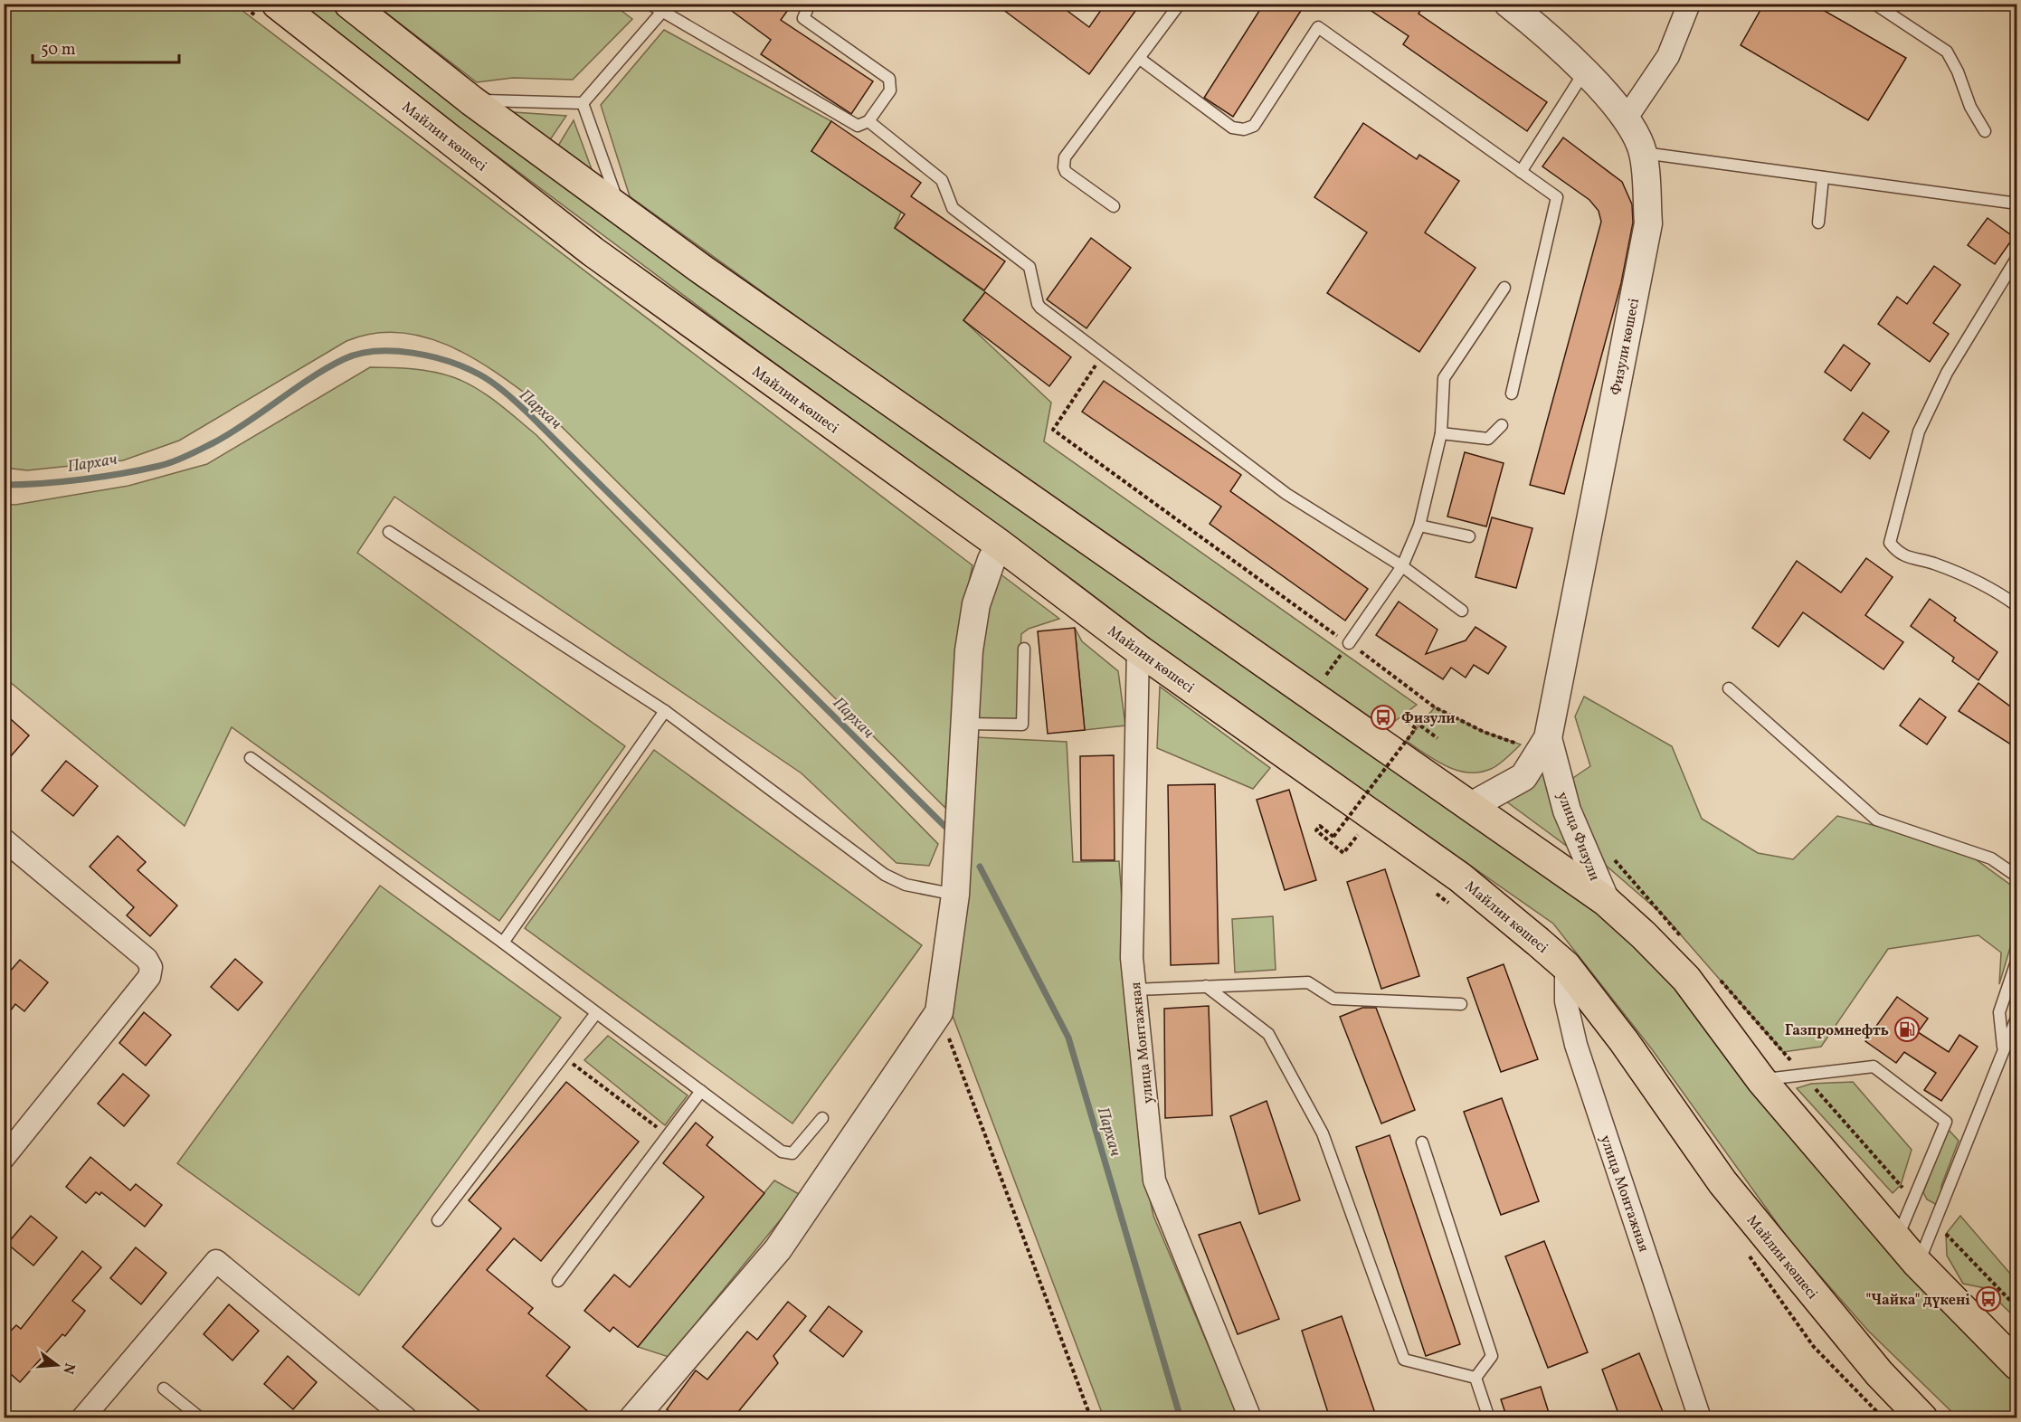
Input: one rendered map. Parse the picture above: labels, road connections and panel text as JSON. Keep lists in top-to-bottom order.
{
  "streets": {
    "main road": ["Майлин көшесі"],
    "street": ["Физули көшесі", "улица Физули", "улица Монтажная"]
  },
  "crossings": [
    ["Майлин көшесі", "улица Монтажная"],
    ["Физули көшесі", "улица Физули"]
  ],
  "water": ["Пархач"],
  "places": {
    "bus stop": ["Физули", "\"Чайка\" дүкені"],
    "fuel station": ["Газпромнефть"]
  },
  "scale_bar": "50 m",
  "north": "right"
}
